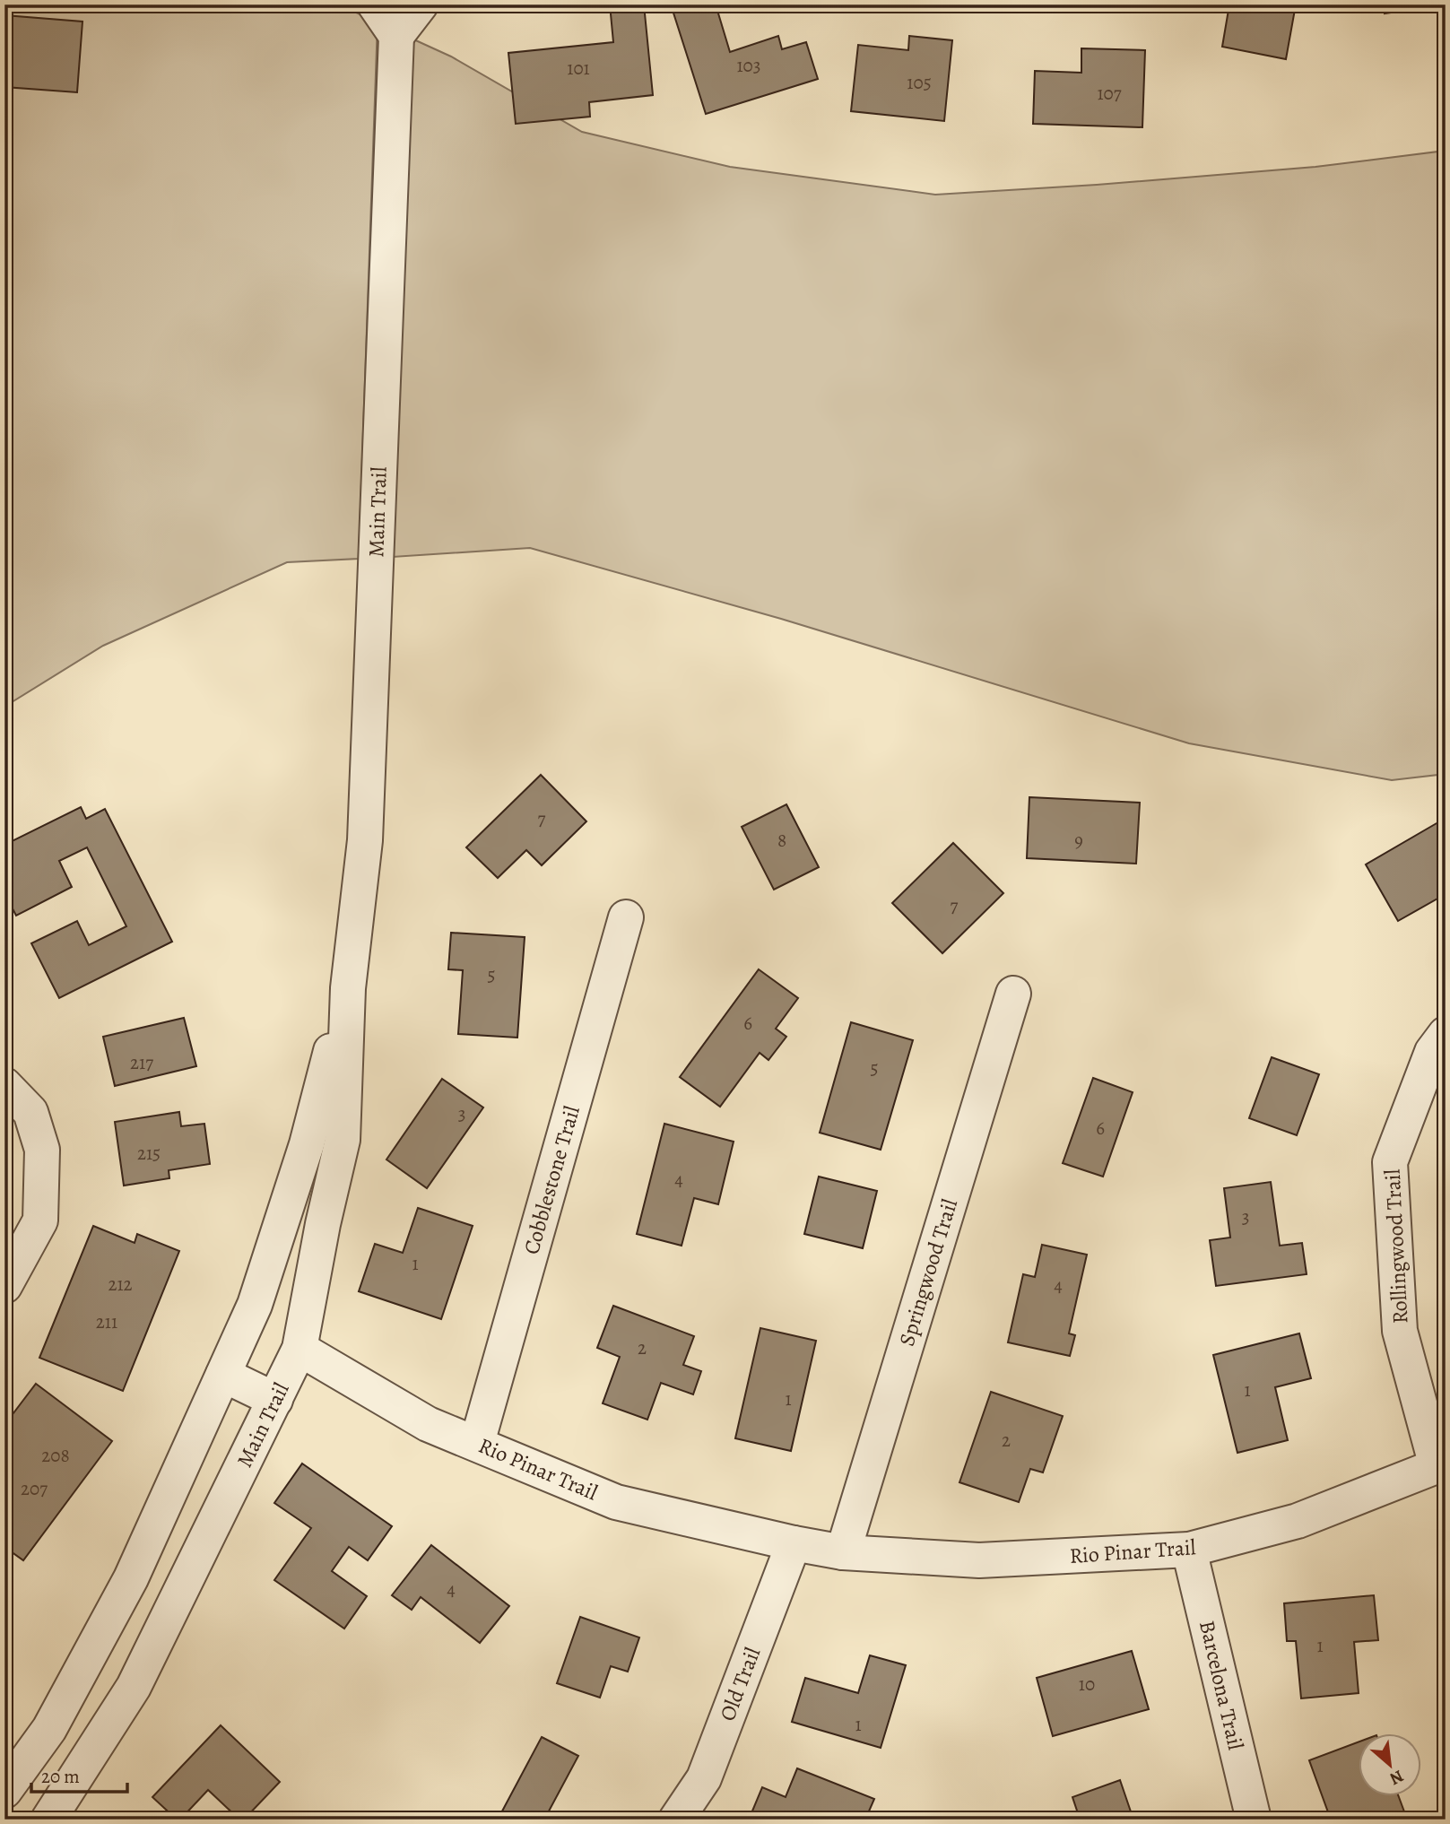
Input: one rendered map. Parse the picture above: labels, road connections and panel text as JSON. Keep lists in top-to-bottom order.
{
  "streets": {
    "street": [
      "Main Trail",
      "Cobblestone Trail",
      "Rollingwood Trail",
      "Springwood Trail",
      "Rio Pinar Trail",
      "Old Trail",
      "Barcelona Trail"
    ]
  },
  "crossings": [
    ["Main Trail", "Rio Pinar Trail"],
    ["Cobblestone Trail", "Rio Pinar Trail"],
    ["Rollingwood Trail", "Rio Pinar Trail"],
    ["Springwood Trail", "Rio Pinar Trail"],
    ["Rio Pinar Trail", "Old Trail"],
    ["Rio Pinar Trail", "Barcelona Trail"]
  ],
  "house_numbers": [
    "103",
    "101",
    "105",
    "107",
    "7",
    "8",
    "9",
    "7",
    "5",
    "6",
    "217",
    "5",
    "3",
    "6",
    "215",
    "4",
    "3",
    "1",
    "212",
    "4",
    "211",
    "2",
    "1",
    "1",
    "2",
    "208",
    "207",
    "4",
    "1",
    "10",
    "1"
  ],
  "scale_bar": "20 m",
  "north": "bottom right"
}
